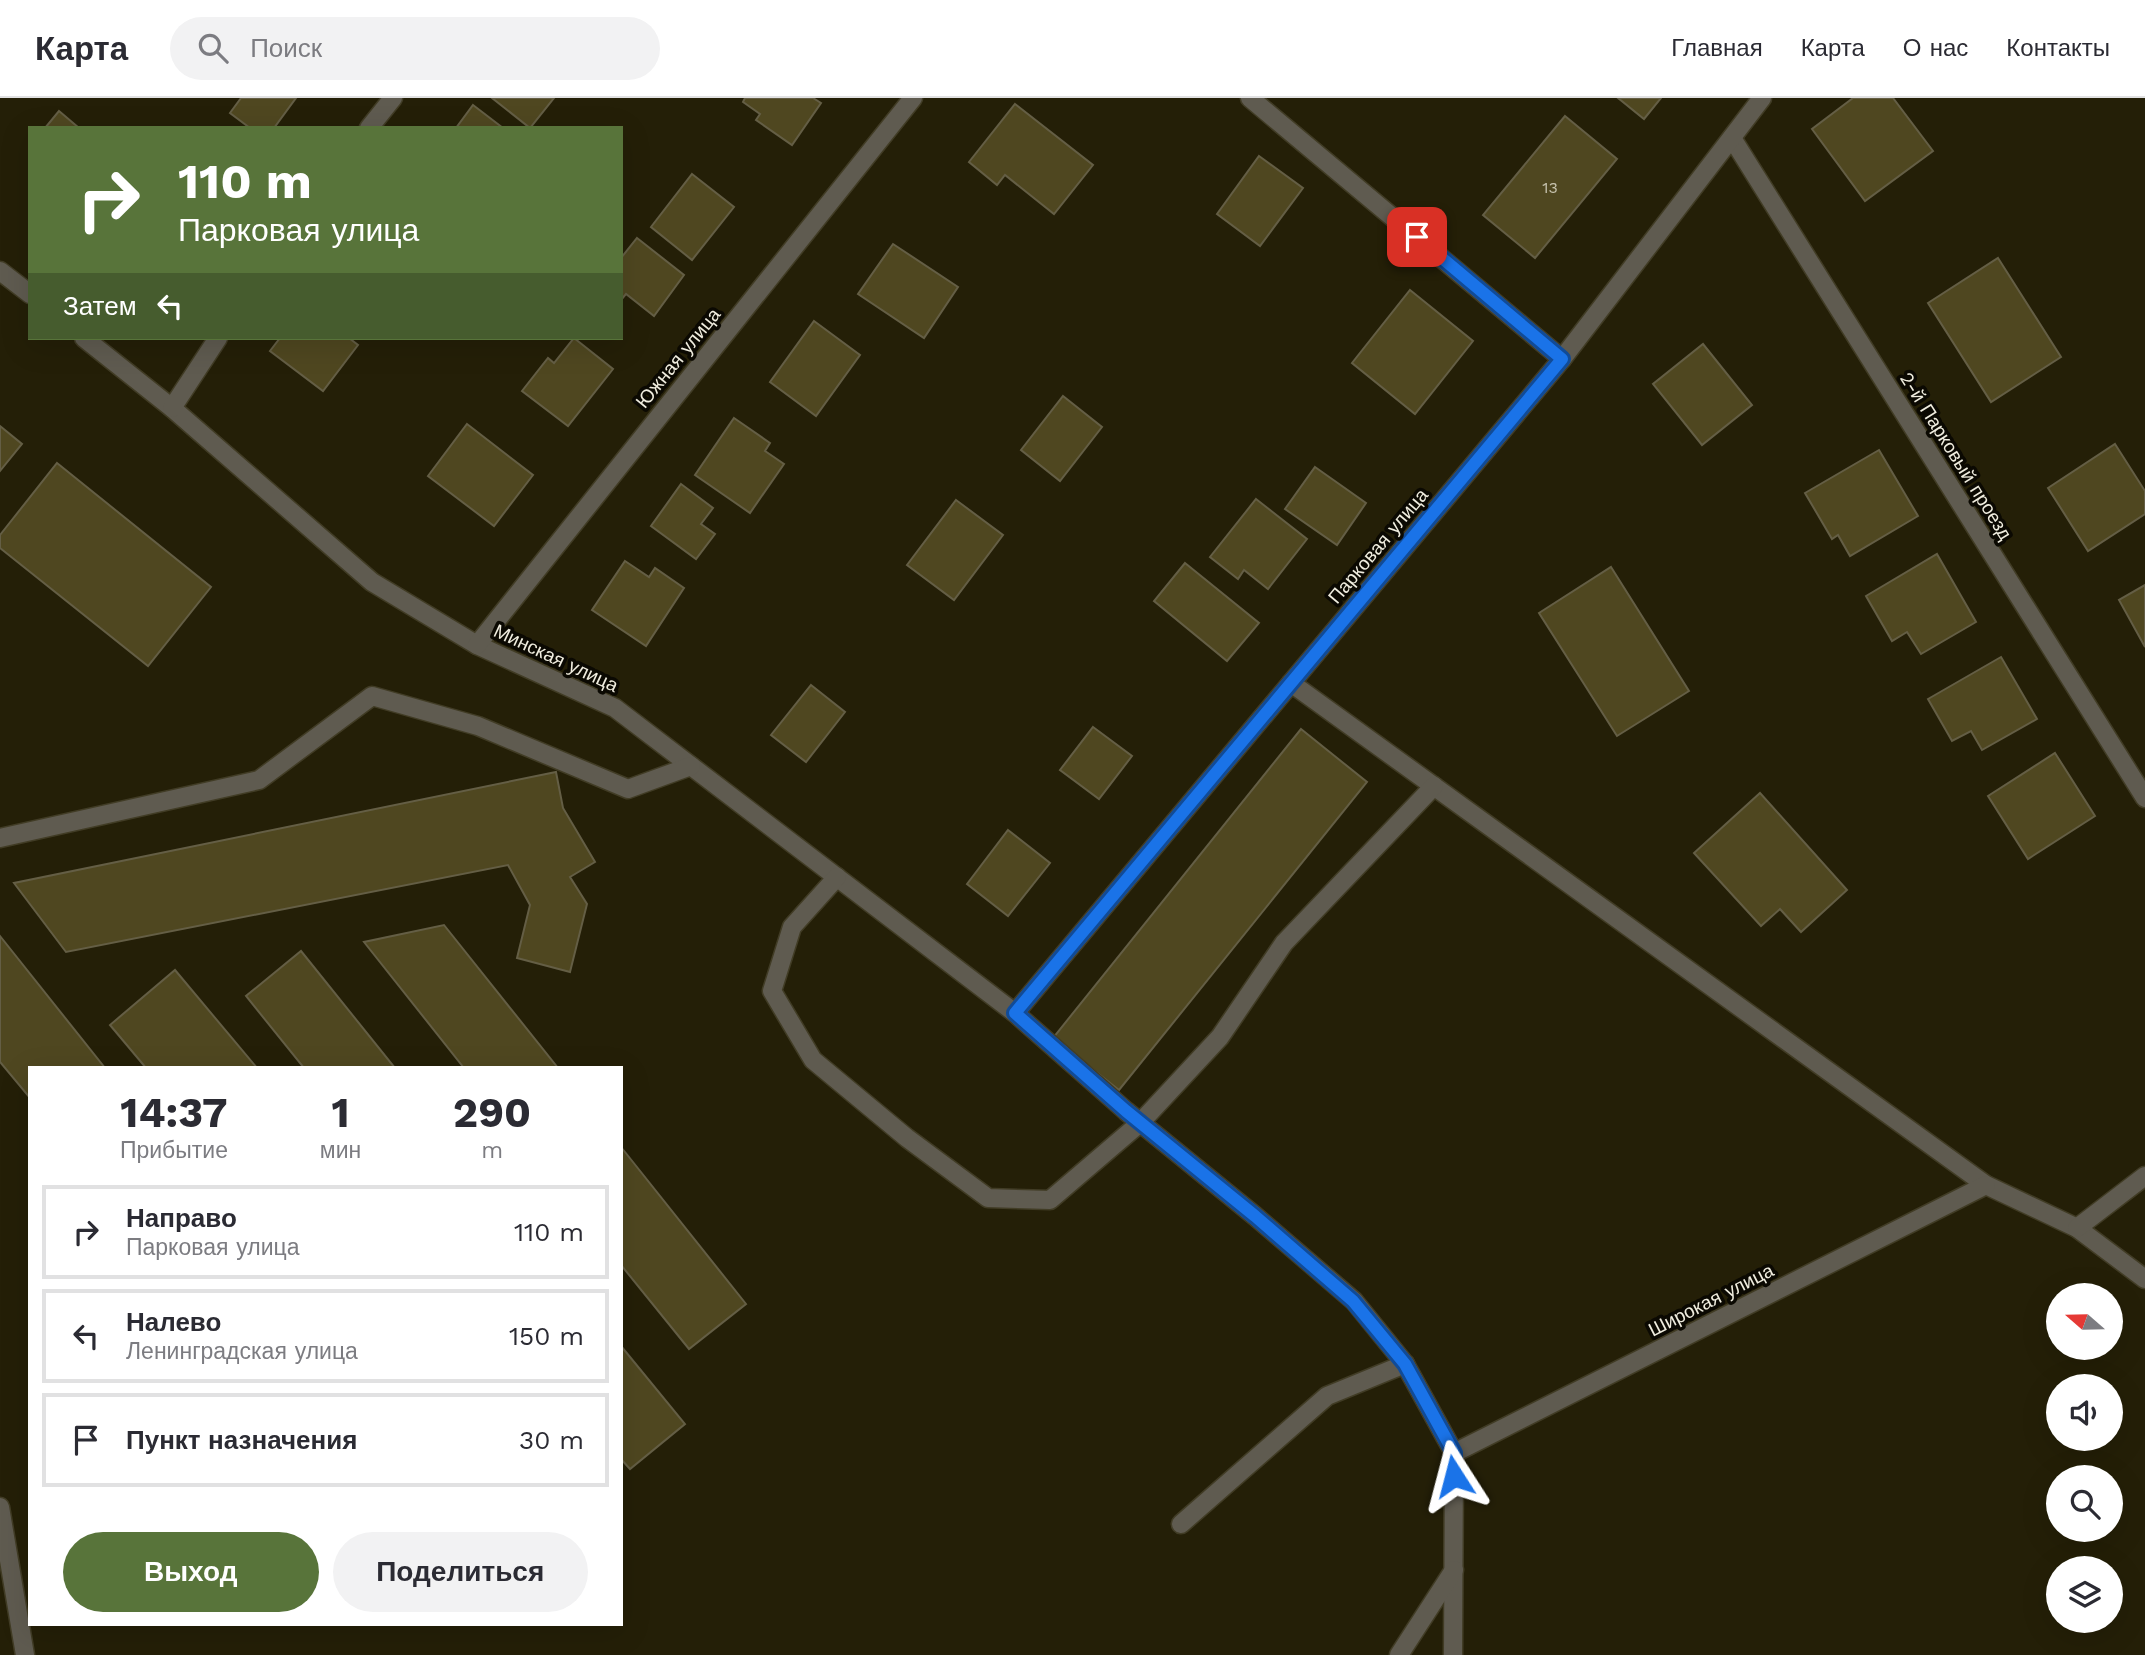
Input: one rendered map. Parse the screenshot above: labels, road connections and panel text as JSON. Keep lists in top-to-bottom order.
{
  "streets": {
    "street": [
      "Южная улица",
      "2-й Парковый проезд",
      "Парковая улица",
      "Минская улица",
      "Широкая улица"
    ]
  },
  "crossings": [
    ["Южная улица", "Минская улица"],
    ["2-й Парковый проезд", "Парковая улица"],
    ["Парковая улица", "Минская улица"],
    ["Минская улица", "Широкая улица"]
  ],
  "house_numbers": ["13"],
  "north": "left",
  "page": {
    "header": "Карта",
    "search": "Поиск",
    "nav": [
      "Главная",
      "Карта",
      "О нас",
      "Контакты"
    ],
    "turn": ["110 m", "Парковая улица"],
    "then": "Затем",
    "eta": [
      "14:37",
      "Прибытие",
      "1",
      "мин",
      "290",
      "m"
    ],
    "list": [
      {
        "name": "Направо",
        "note": "Парковая улица",
        "value": "110 m"
      },
      {
        "name": "Налево",
        "note": "Ленинградская улица",
        "value": "150 m"
      },
      {
        "name": "Пункт назначения",
        "value": "30 m"
      }
    ],
    "buttons": ["Выход", "Поделиться"]
  }
}
